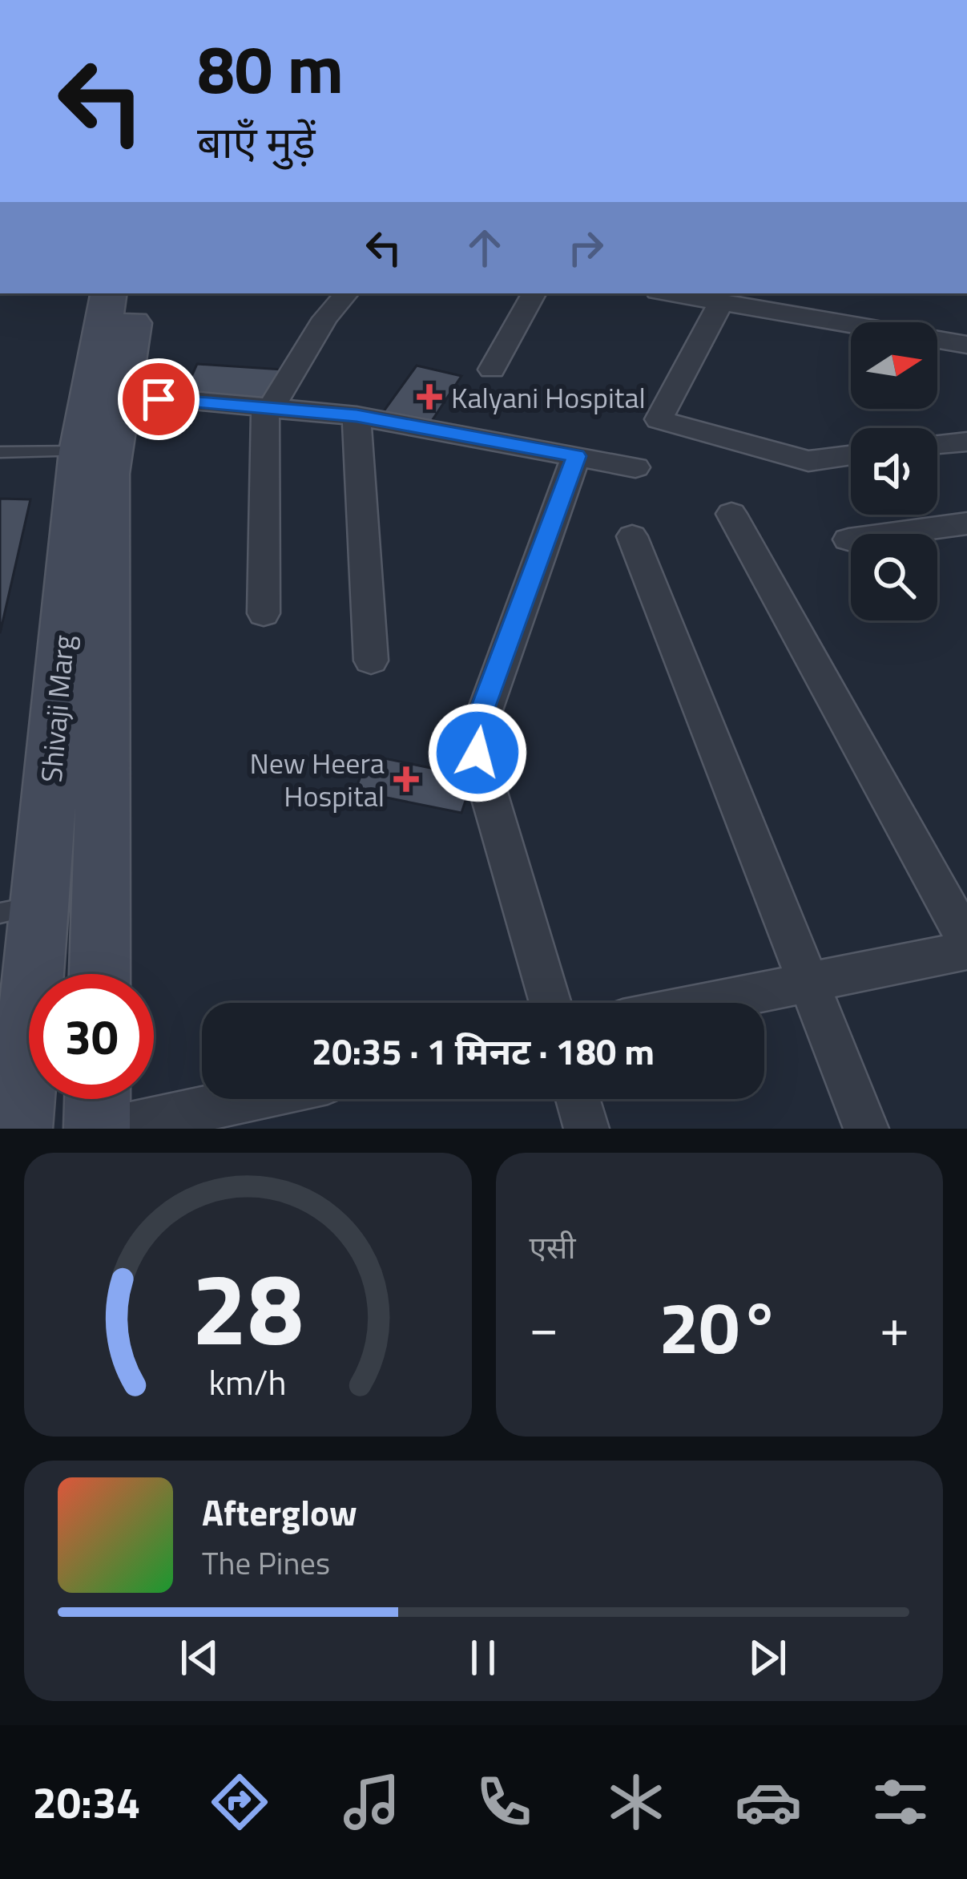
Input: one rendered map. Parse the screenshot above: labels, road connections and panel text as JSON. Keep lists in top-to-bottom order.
{
  "streets": {
    "main road": ["Shivaji Marg"]
  },
  "places": {
    "health": ["Kalyani Hospital", "New Heera Hospital"]
  },
  "north": "right",
  "page": {
    "turn": ["80 m", "बाएँ मुड़ें"],
    "limit": "30",
    "trip": "20:35 · 1 मिनट · 180 m",
    "tile": "एसी",
    "heat": ["−", "20°", "+"],
    "song": ["Afterglow", "The Pines"],
    "tabs": "20:34",
    "gauge": ["28", "km/h"]
  }
}
